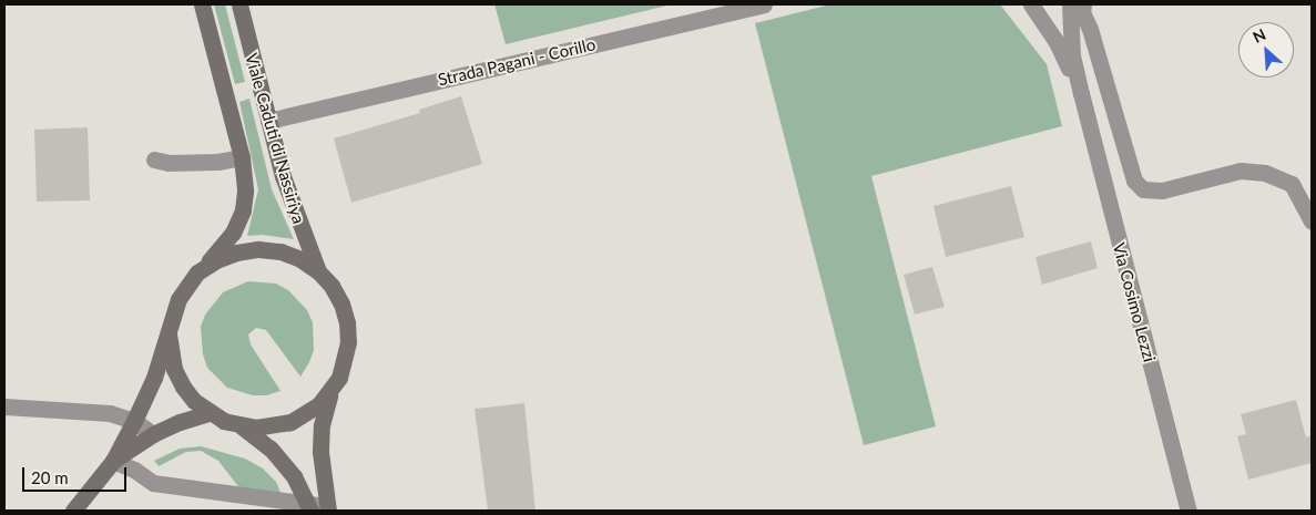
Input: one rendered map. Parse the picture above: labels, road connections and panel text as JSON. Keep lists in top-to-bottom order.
{
  "streets": {
    "main road": ["Viale Caduti di Nassiriya"],
    "street": ["Strada Pagani - Corillo", "Via Cosimo Lezzi"]
  },
  "crossings": [
    ["Strada Pagani - Corillo", "Viale Caduti di Nassiriya"]
  ],
  "scale_bar": "20 m",
  "north": "top left"
}
